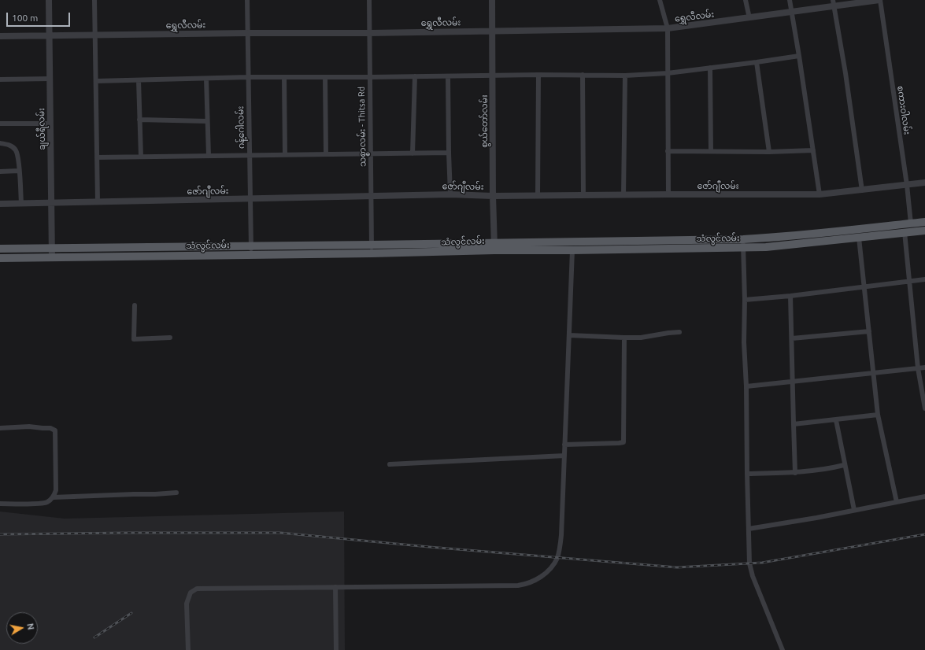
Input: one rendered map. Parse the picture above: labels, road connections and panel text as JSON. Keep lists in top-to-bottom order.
{
  "streets": {
    "main road": ["သံလွင်လမ်း"],
    "street": [
      "ရွှေလီလမ်း",
      "စကားဝါလမ်း",
      "စွယ်တော်လမ်း",
      "သစ္စာလမ်း - Thitsa Rd",
      "ဂန့်ဂေါလမ်း",
      "ချယ်ရီလမ်း",
      "ဇော်ဂျီလမ်း"
    ]
  },
  "crossings": [
    ["ရွှေလီလမ်း", "စကားဝါလမ်း"],
    ["ရွှေလီလမ်း", "စွယ်တော်လမ်း"],
    ["ရွှေလီလမ်း", "သစ္စာလမ်း - Thitsa Rd"],
    ["ရွှေလီလမ်း", "ဂန့်ဂေါလမ်း"],
    ["ရွှေလီလမ်း", "ချယ်ရီလမ်း"],
    ["စကားဝါလမ်း", "ဇော်ဂျီလမ်း"],
    ["စကားဝါလမ်း", "သံလွင်လမ်း"],
    ["စွယ်တော်လမ်း", "ဇော်ဂျီလမ်း"],
    ["စွယ်တော်လမ်း", "သံလွင်လမ်း"],
    ["သစ္စာလမ်း - Thitsa Rd", "ဇော်ဂျီလမ်း"],
    ["သစ္စာလမ်း - Thitsa Rd", "သံလွင်လမ်း"],
    ["ဂန့်ဂေါလမ်း", "ဇော်ဂျီလမ်း"],
    ["ဂန့်ဂေါလမ်း", "သံလွင်လမ်း"],
    ["ချယ်ရီလမ်း", "ဇော်ဂျီလမ်း"],
    ["ချယ်ရီလမ်း", "သံလွင်လမ်း"]
  ],
  "scale_bar": "100 m",
  "north": "right"
}
